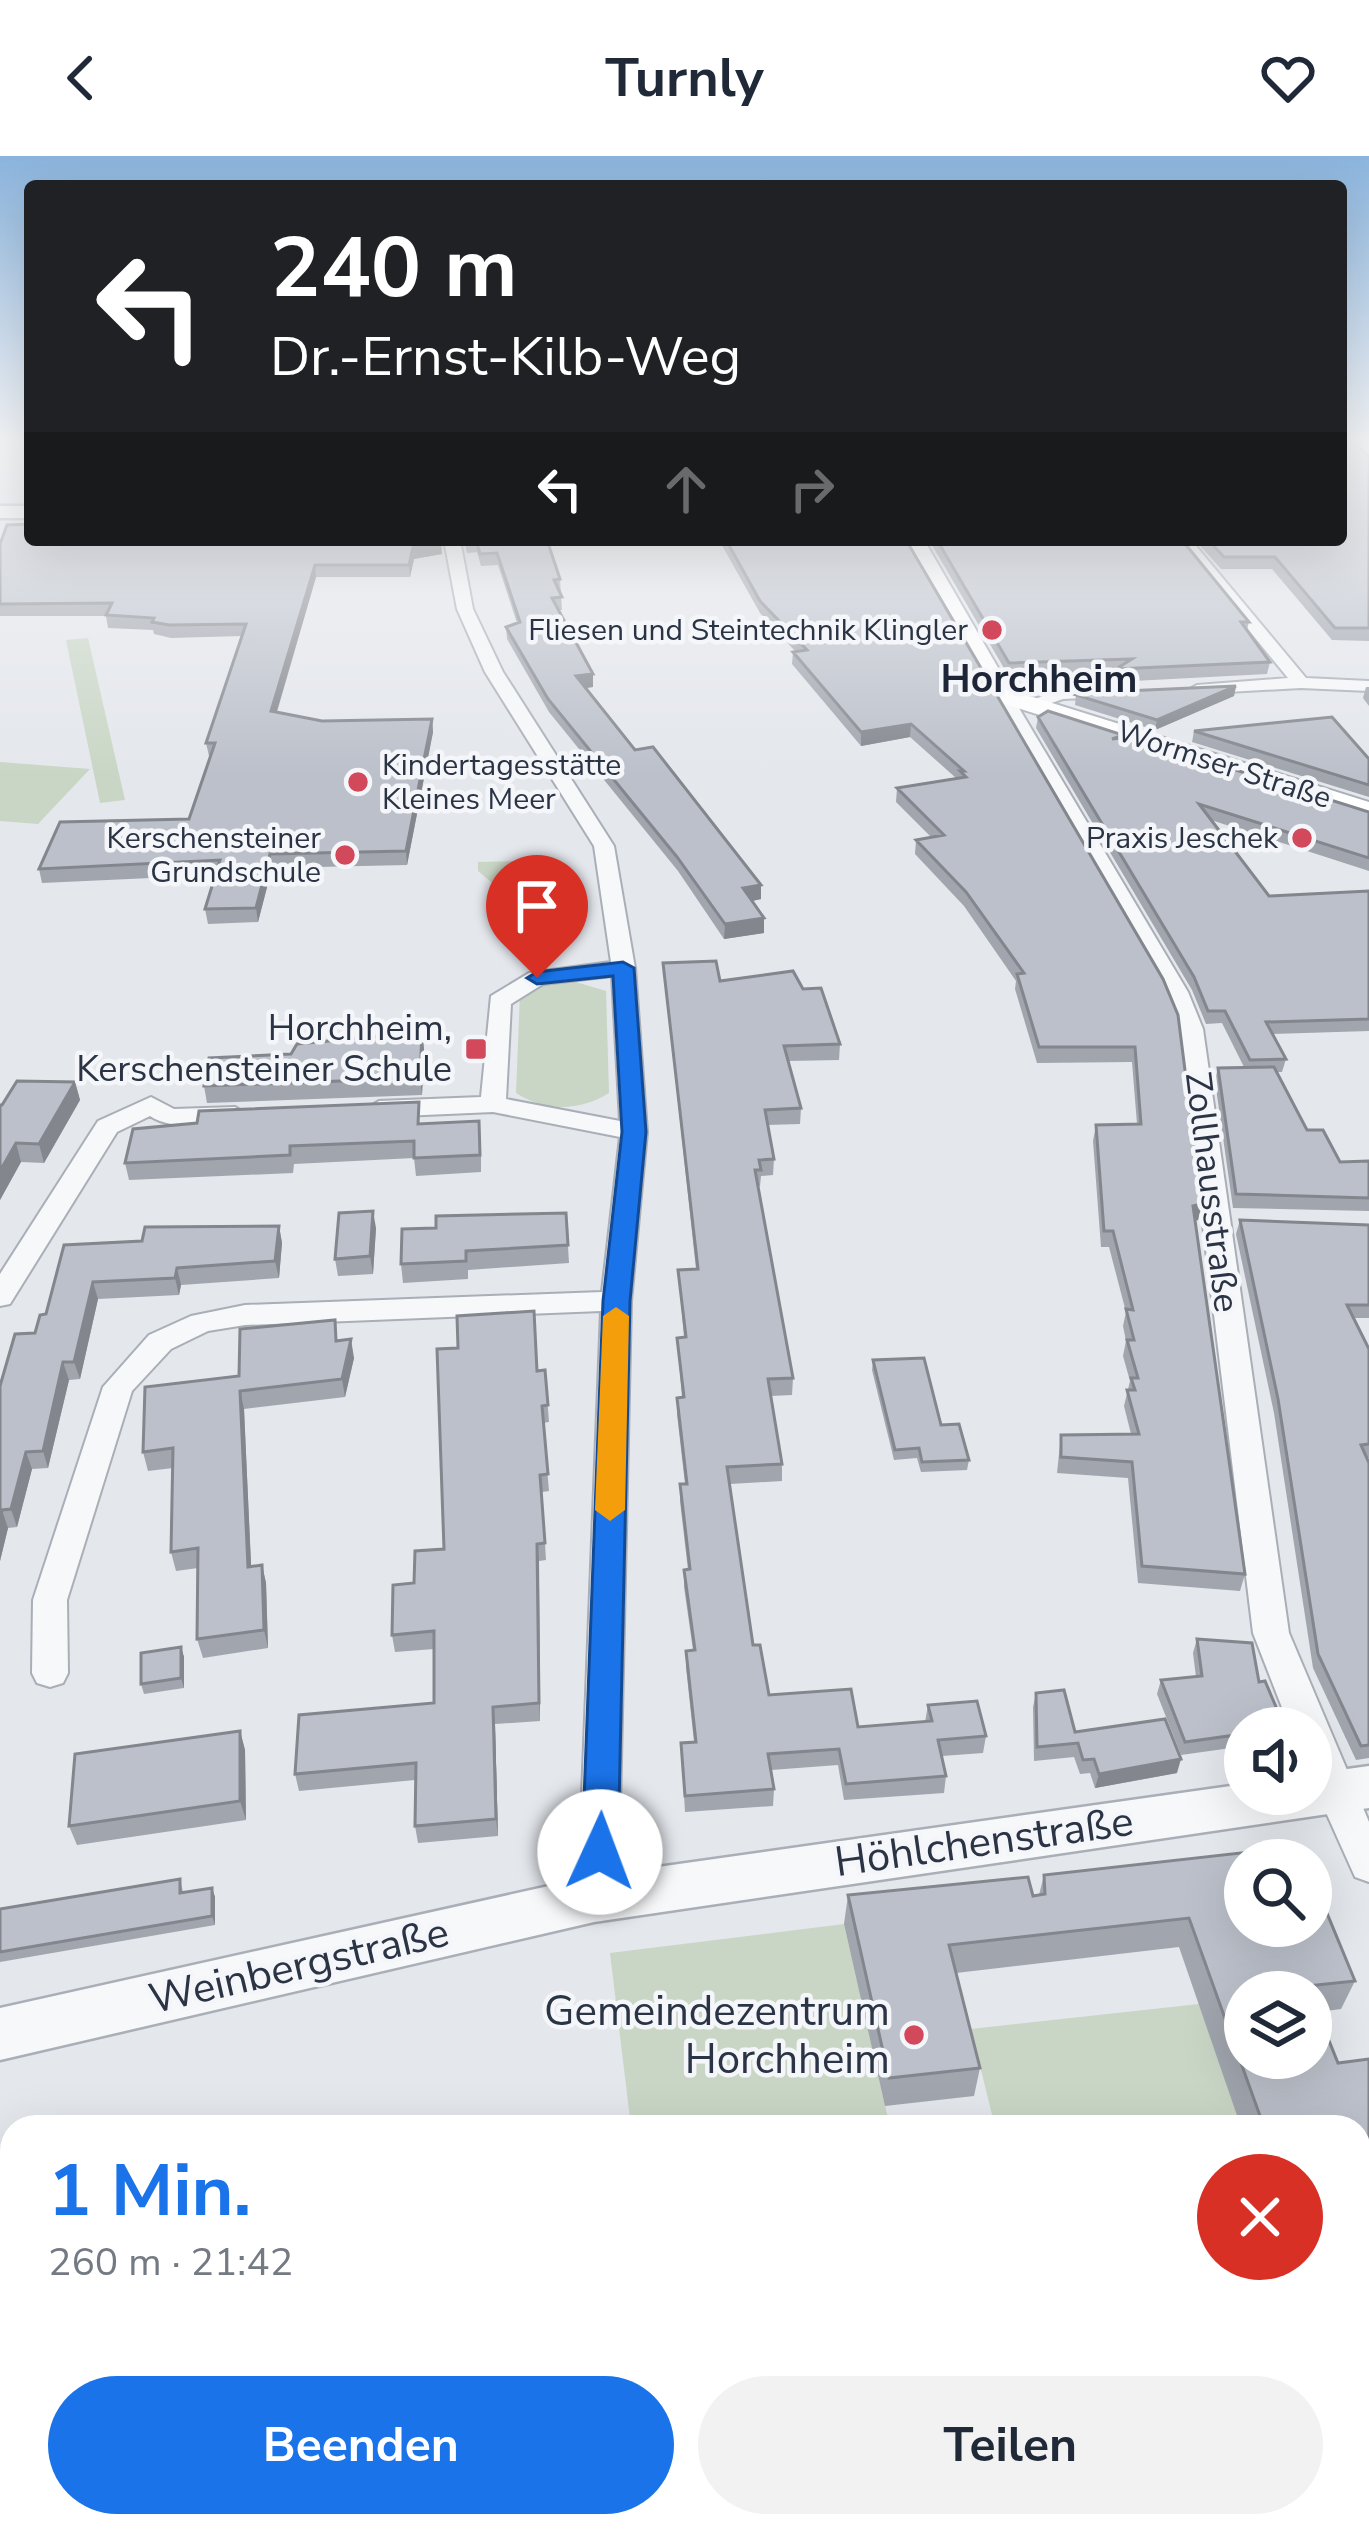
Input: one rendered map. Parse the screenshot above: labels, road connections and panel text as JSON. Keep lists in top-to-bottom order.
{
  "streets": {
    "main road": ["Wormser Straße"],
    "street": ["Zollhausstraße", "Höhlchenstraße", "Weinbergstraße"]
  },
  "crossings": [
    ["Wormser Straße", "Zollhausstraße"],
    ["Höhlchenstraße", "Weinbergstraße"]
  ],
  "districts": ["Horchheim"],
  "places": {
    "other": [
      "Fliesen und Steintechnik Klingler",
      "Kindertagesstätte Kleines Meer",
      "Praxis Jeschek",
      "Kerschensteiner Grundschule",
      "Gemeindezentrum Horchheim"
    ],
    "transit": ["Horchheim, Kerschensteiner Schule"]
  },
  "page": {
    "header": "Turnly",
    "turn": ["240 m", "Dr.-Ernst-Kilb-Weg"],
    "heading": ["1 Min.", "260 m · 21:42"],
    "buttons": ["Beenden", "Teilen"]
  }
}
